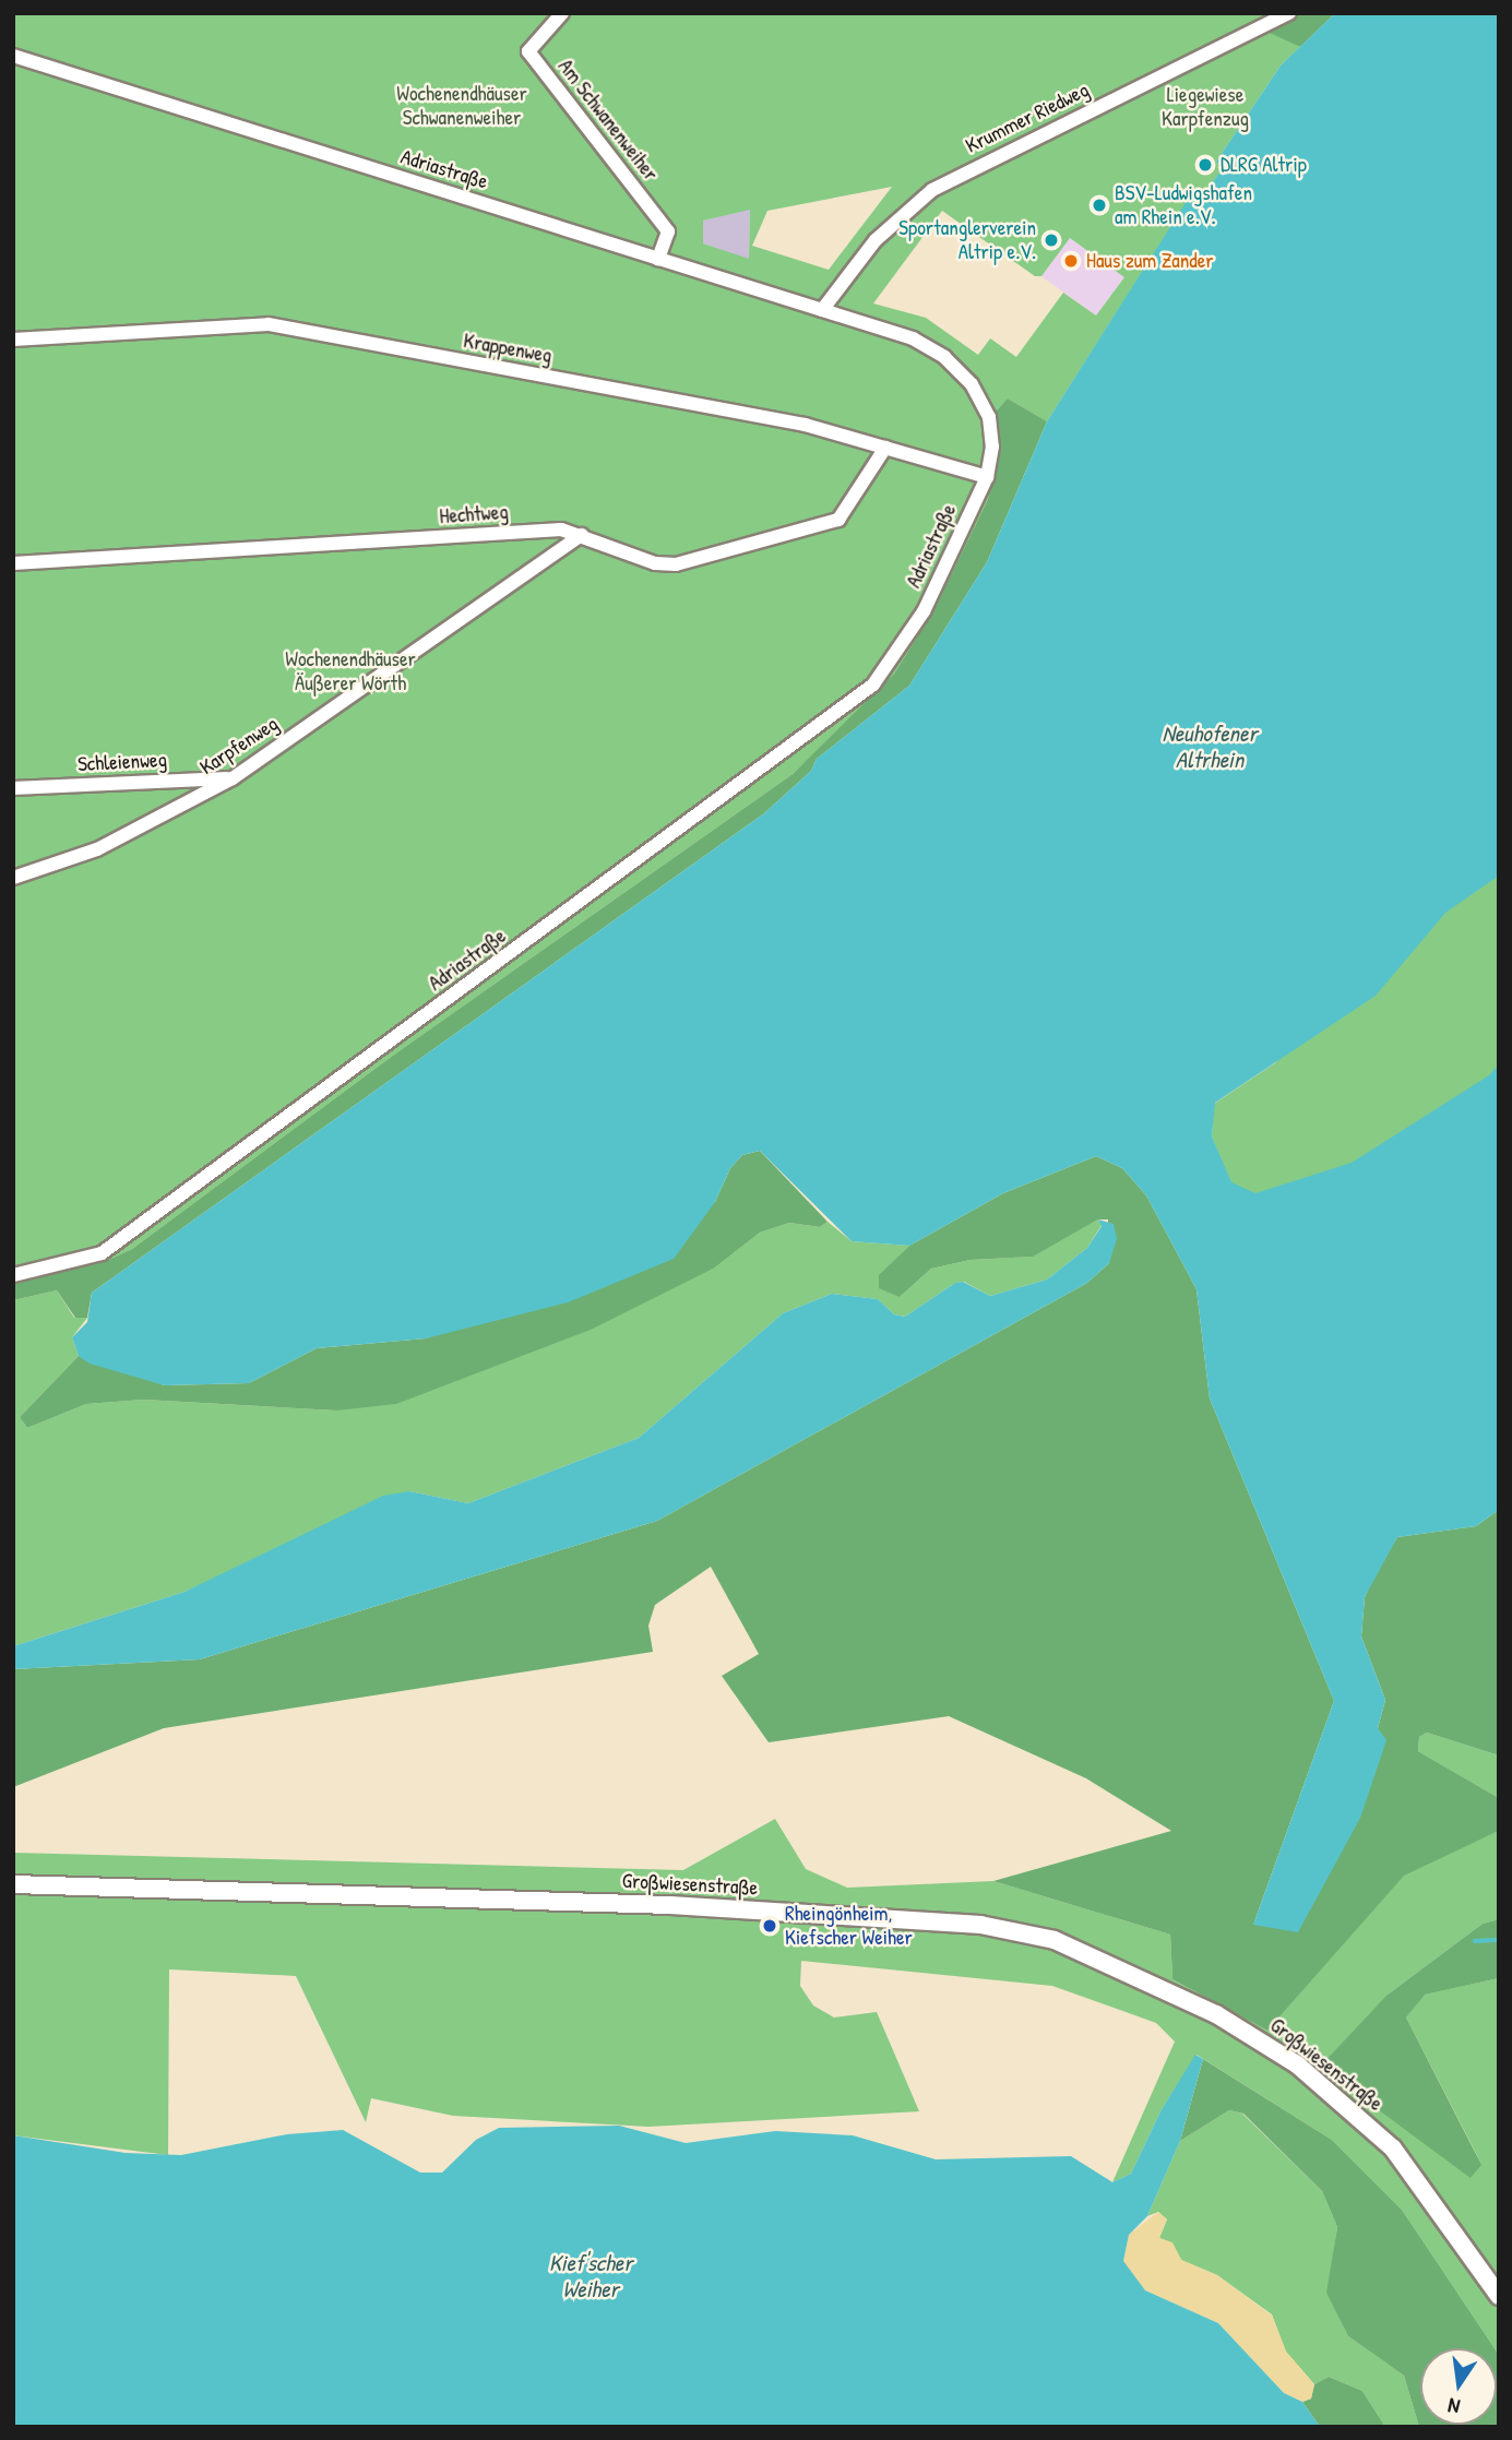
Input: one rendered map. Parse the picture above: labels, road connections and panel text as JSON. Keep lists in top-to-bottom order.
{
  "streets": {
    "street": [
      "Krummer Riedweg",
      "Am Schwanenweiher",
      "Adriastraße",
      "Krappenweg",
      "Hechtweg",
      "Karpfenweg",
      "Schleienweg",
      "Großwiesenstraße"
    ]
  },
  "crossings": [
    ["Krummer Riedweg", "Adriastraße"],
    ["Am Schwanenweiher", "Adriastraße"],
    ["Adriastraße", "Krappenweg"],
    ["Krappenweg", "Hechtweg"],
    ["Hechtweg", "Karpfenweg"],
    ["Karpfenweg", "Schleienweg"]
  ],
  "water": ["Neuhofener Altrhein", "Kief'scher Weiher"],
  "parks": ["Wochenendhäuser Schwanenweiher", "Liegewiese Karpfenzug", "Wochenendhäuser Äußerer Wörth"],
  "places": [
    "DLRG Altrip",
    "BSV-Ludwigshafen am Rhein e.V.",
    "Sportanglerverein Altrip e.V.",
    "Haus zum Zander",
    "Rheingönheim, Kiefscher Weiher"
  ],
  "north": "bottom"
}
